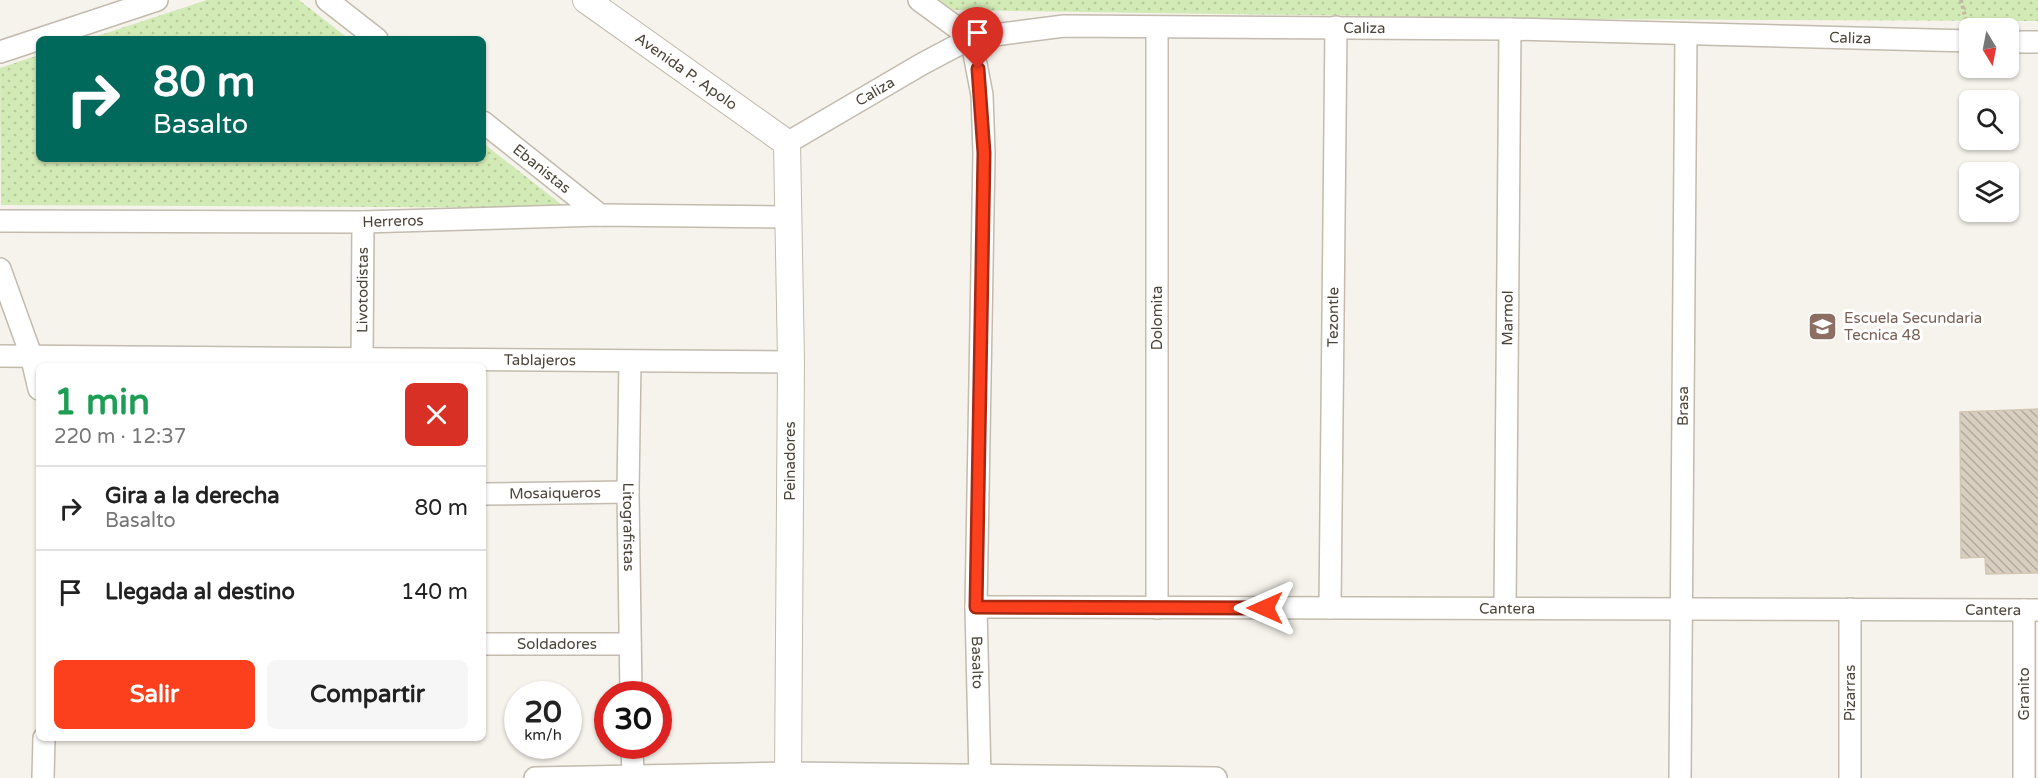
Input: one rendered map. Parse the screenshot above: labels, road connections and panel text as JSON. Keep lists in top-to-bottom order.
{
  "streets": {
    "street": [
      "Caliza",
      "Avenida P. Apolo",
      "Ebanistas",
      "Herreros",
      "Livotodistas",
      "Dolomita",
      "Tezontle",
      "Marmol",
      "Tablajeros",
      "Brasa",
      "Peinadores",
      "Mosaiqueros",
      "Litografistas",
      "Cantera",
      "Soldadores",
      "Basalto",
      "Pizarras",
      "Granito"
    ]
  },
  "crossings": [
    ["Caliza", "Avenida P. Apolo"],
    ["Caliza", "Dolomita"],
    ["Caliza", "Tezontle"],
    ["Caliza", "Marmol"],
    ["Caliza", "Brasa"],
    ["Caliza", "Peinadores"],
    ["Caliza", "Basalto"],
    ["Avenida P. Apolo", "Peinadores"],
    ["Ebanistas", "Herreros"],
    ["Herreros", "Livotodistas"],
    ["Herreros", "Peinadores"],
    ["Livotodistas", "Tablajeros"],
    ["Dolomita", "Cantera"],
    ["Tezontle", "Cantera"],
    ["Marmol", "Cantera"],
    ["Tablajeros", "Peinadores"],
    ["Tablajeros", "Litografistas"],
    ["Brasa", "Cantera"],
    ["Mosaiqueros", "Litografistas"],
    ["Litografistas", "Soldadores"],
    ["Cantera", "Basalto"],
    ["Cantera", "Pizarras"],
    ["Cantera", "Granito"]
  ],
  "places": {
    "school or university": ["Escuela Secundaria Tecnica 48"]
  },
  "north": "bottom",
  "page": {
    "turn": ["80 m", "Basalto"],
    "heading": ["1 min", "220 m · 12:37"],
    "list": [
      {
        "name": "Gira a la derecha",
        "note": "Basalto",
        "value": "80 m"
      },
      {
        "name": "Llegada al destino",
        "value": "140 m"
      }
    ],
    "buttons": ["Salir", "Compartir"],
    "speed": "20 km/h",
    "limit": "30"
  }
}
